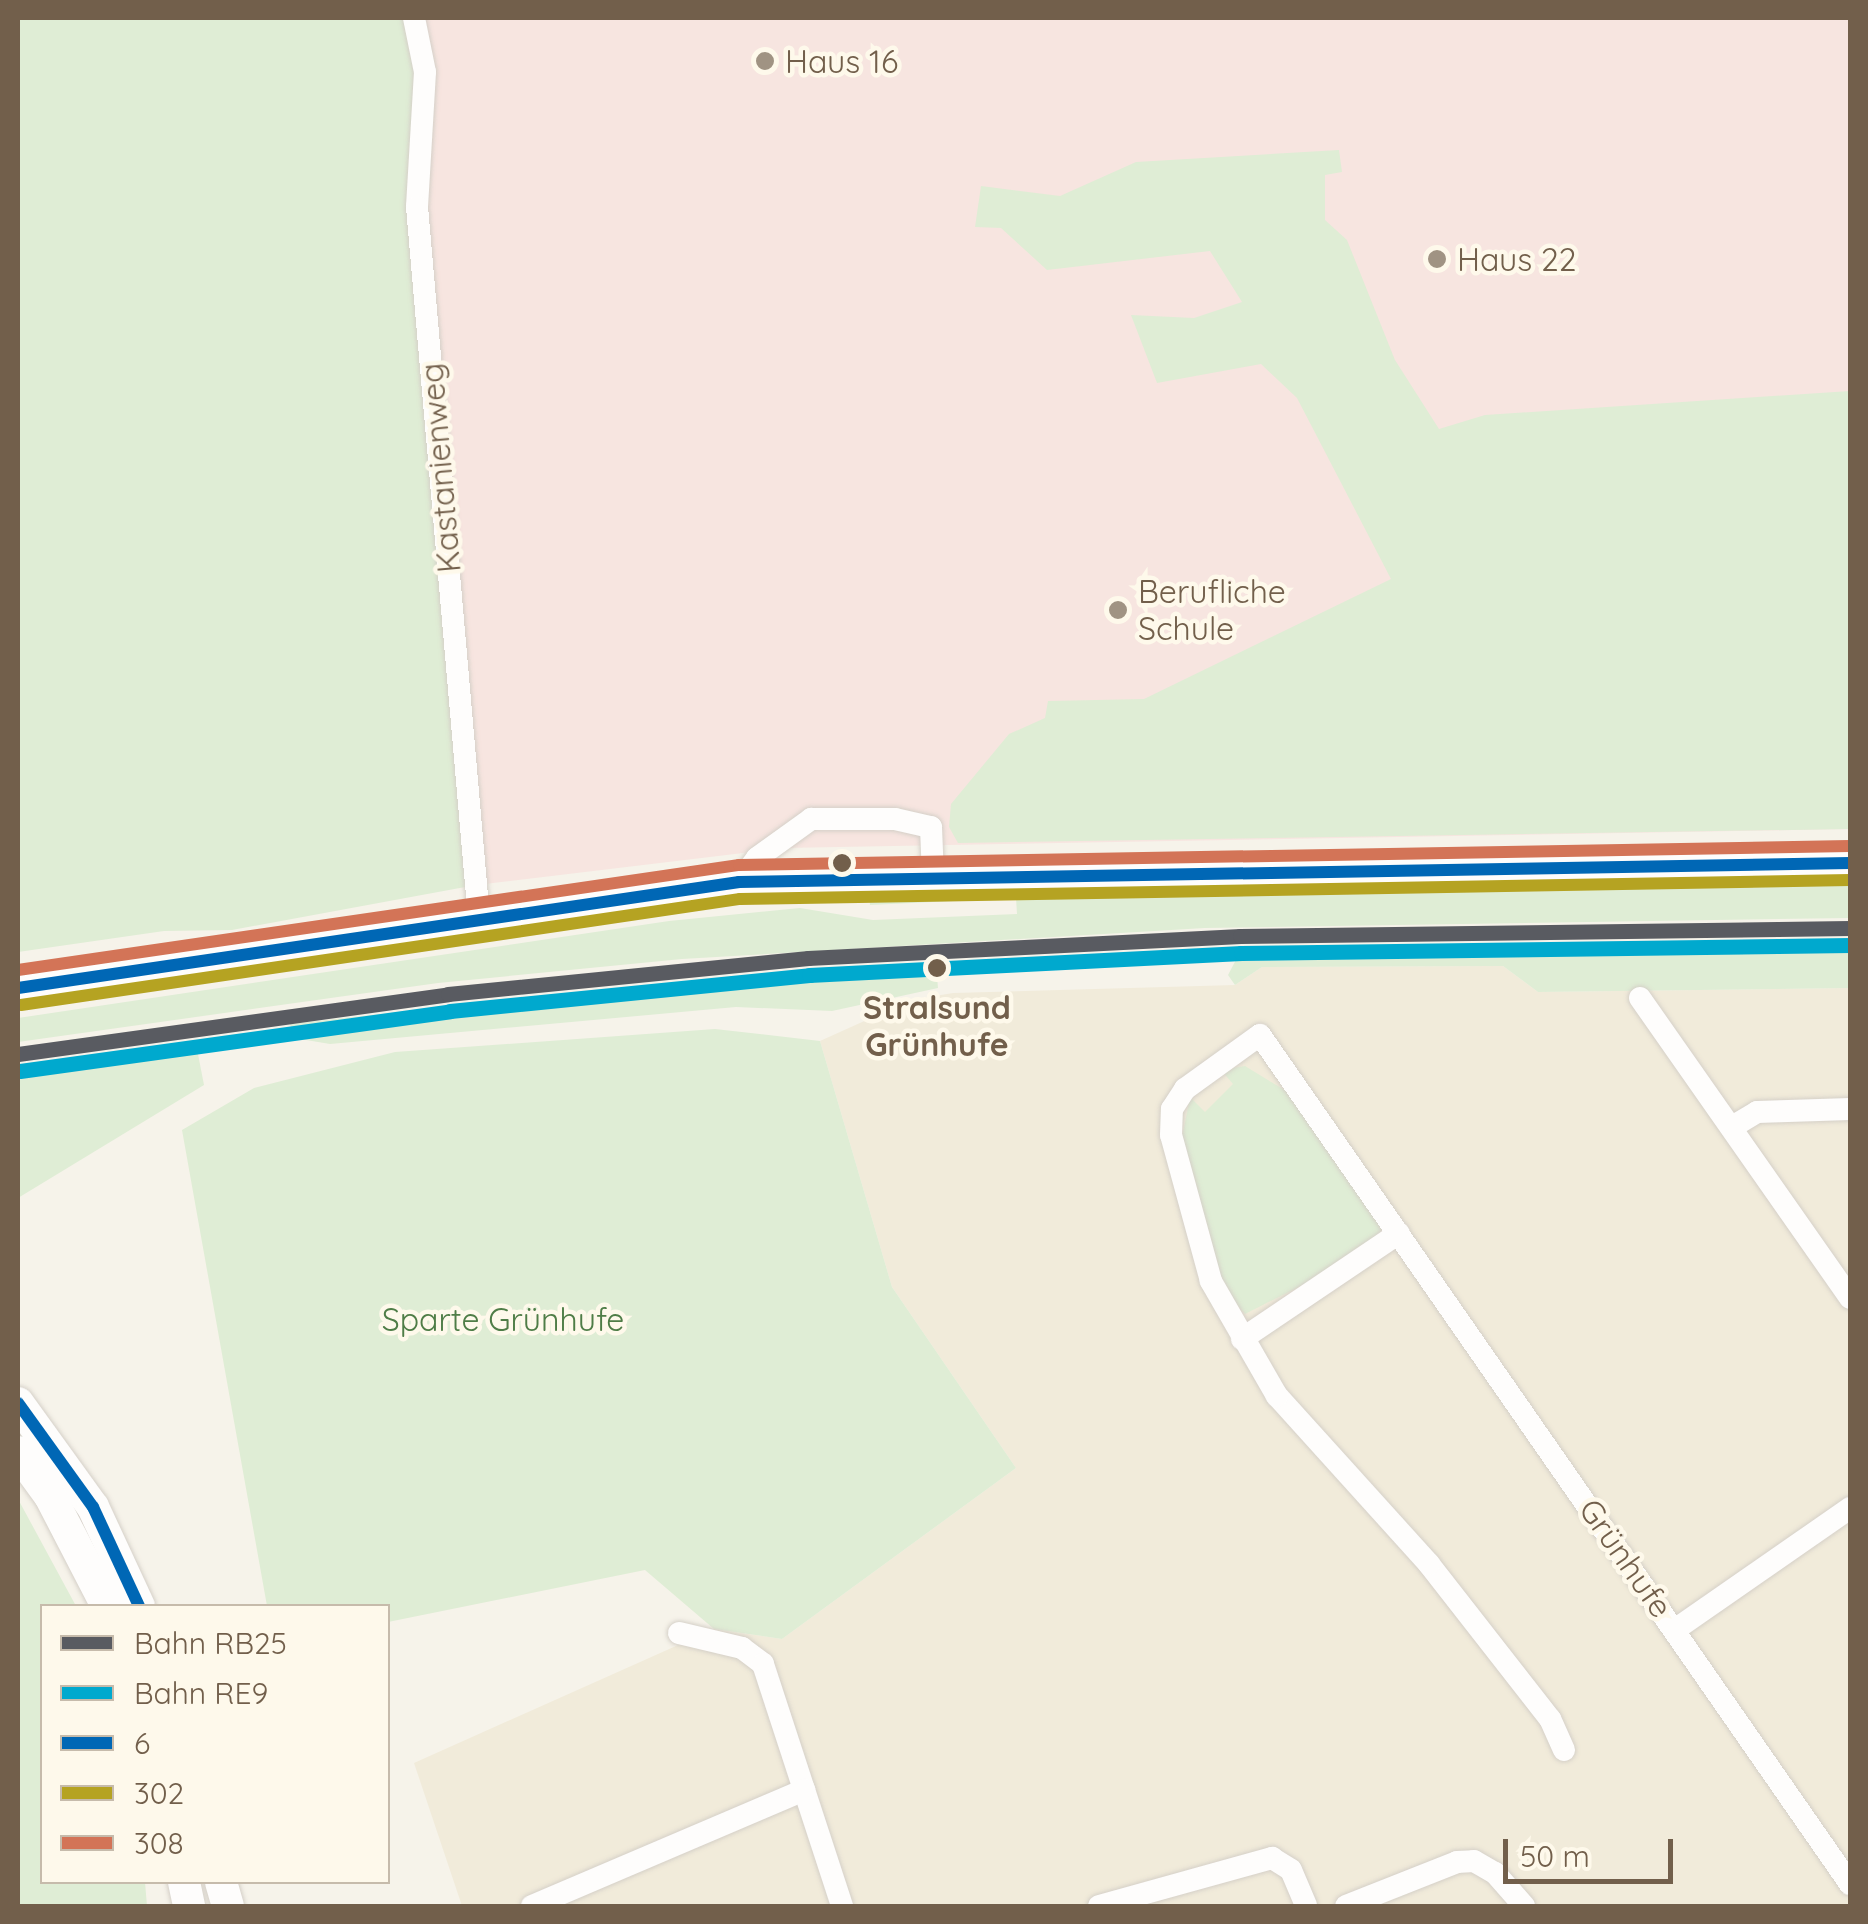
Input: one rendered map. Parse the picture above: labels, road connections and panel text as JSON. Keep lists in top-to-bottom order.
{
  "streets": {
    "street": ["Kastanienweg", "Grünhufe"]
  },
  "parks": ["Sparte Grünhufe"],
  "places": [
    "Haus 16",
    "Haus 22",
    "Berufliche Schule",
    "Stralsund Grünhufe"
  ],
  "lines": [
    "transit line 308",
    "transit line 6",
    "transit line 302",
    "rail line RB25",
    "rail line RE9"
  ],
  "legend": [
    "Bahn RB25",
    "Bahn RE9",
    "6",
    "302",
    "308"
  ],
  "scale_bar": "50 m"
}
